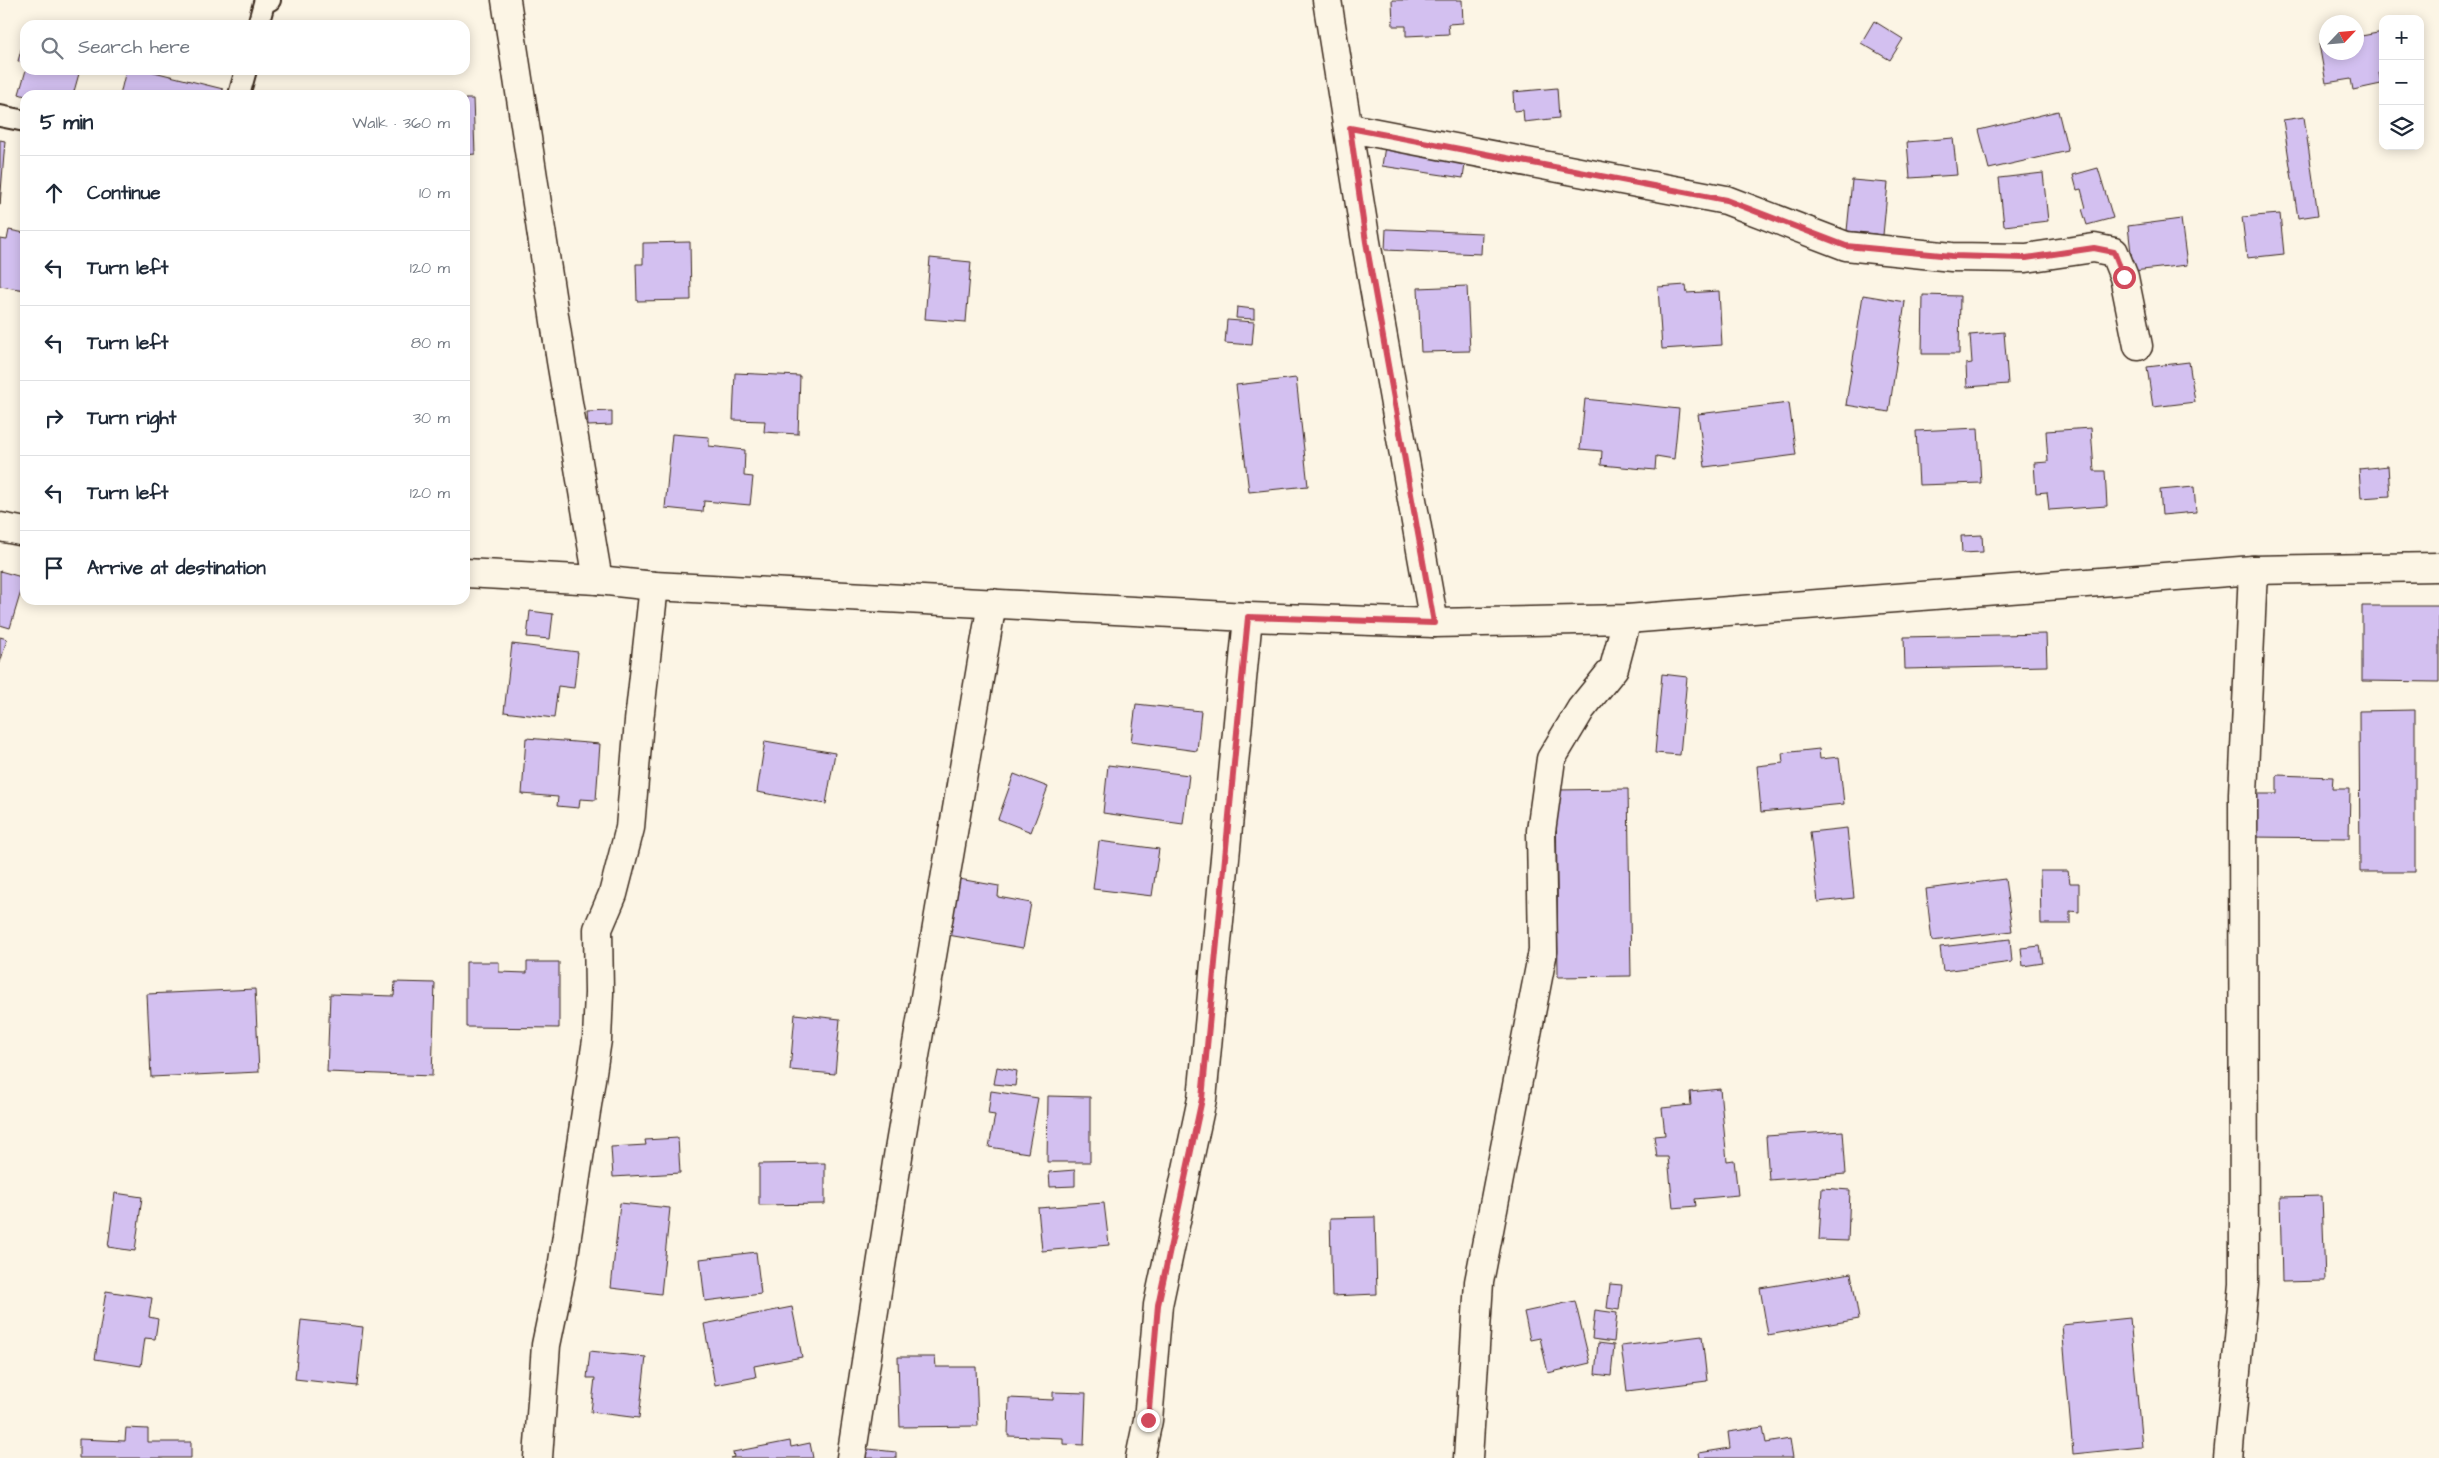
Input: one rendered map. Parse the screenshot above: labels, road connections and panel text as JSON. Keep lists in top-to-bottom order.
{
  "north": "top right",
  "page": {
    "map_buttons": ["+", "−"],
    "search": "Search here",
    "heading": ["5 min", "Walk · 360 m"],
    "list": [
      ["Continue", "10 m"],
      ["Turn left", "120 m"],
      ["Turn left", "80 m"],
      ["Turn right", "30 m"],
      ["Turn left", "120 m"],
      "Arrive at destination"
    ]
  }
}
